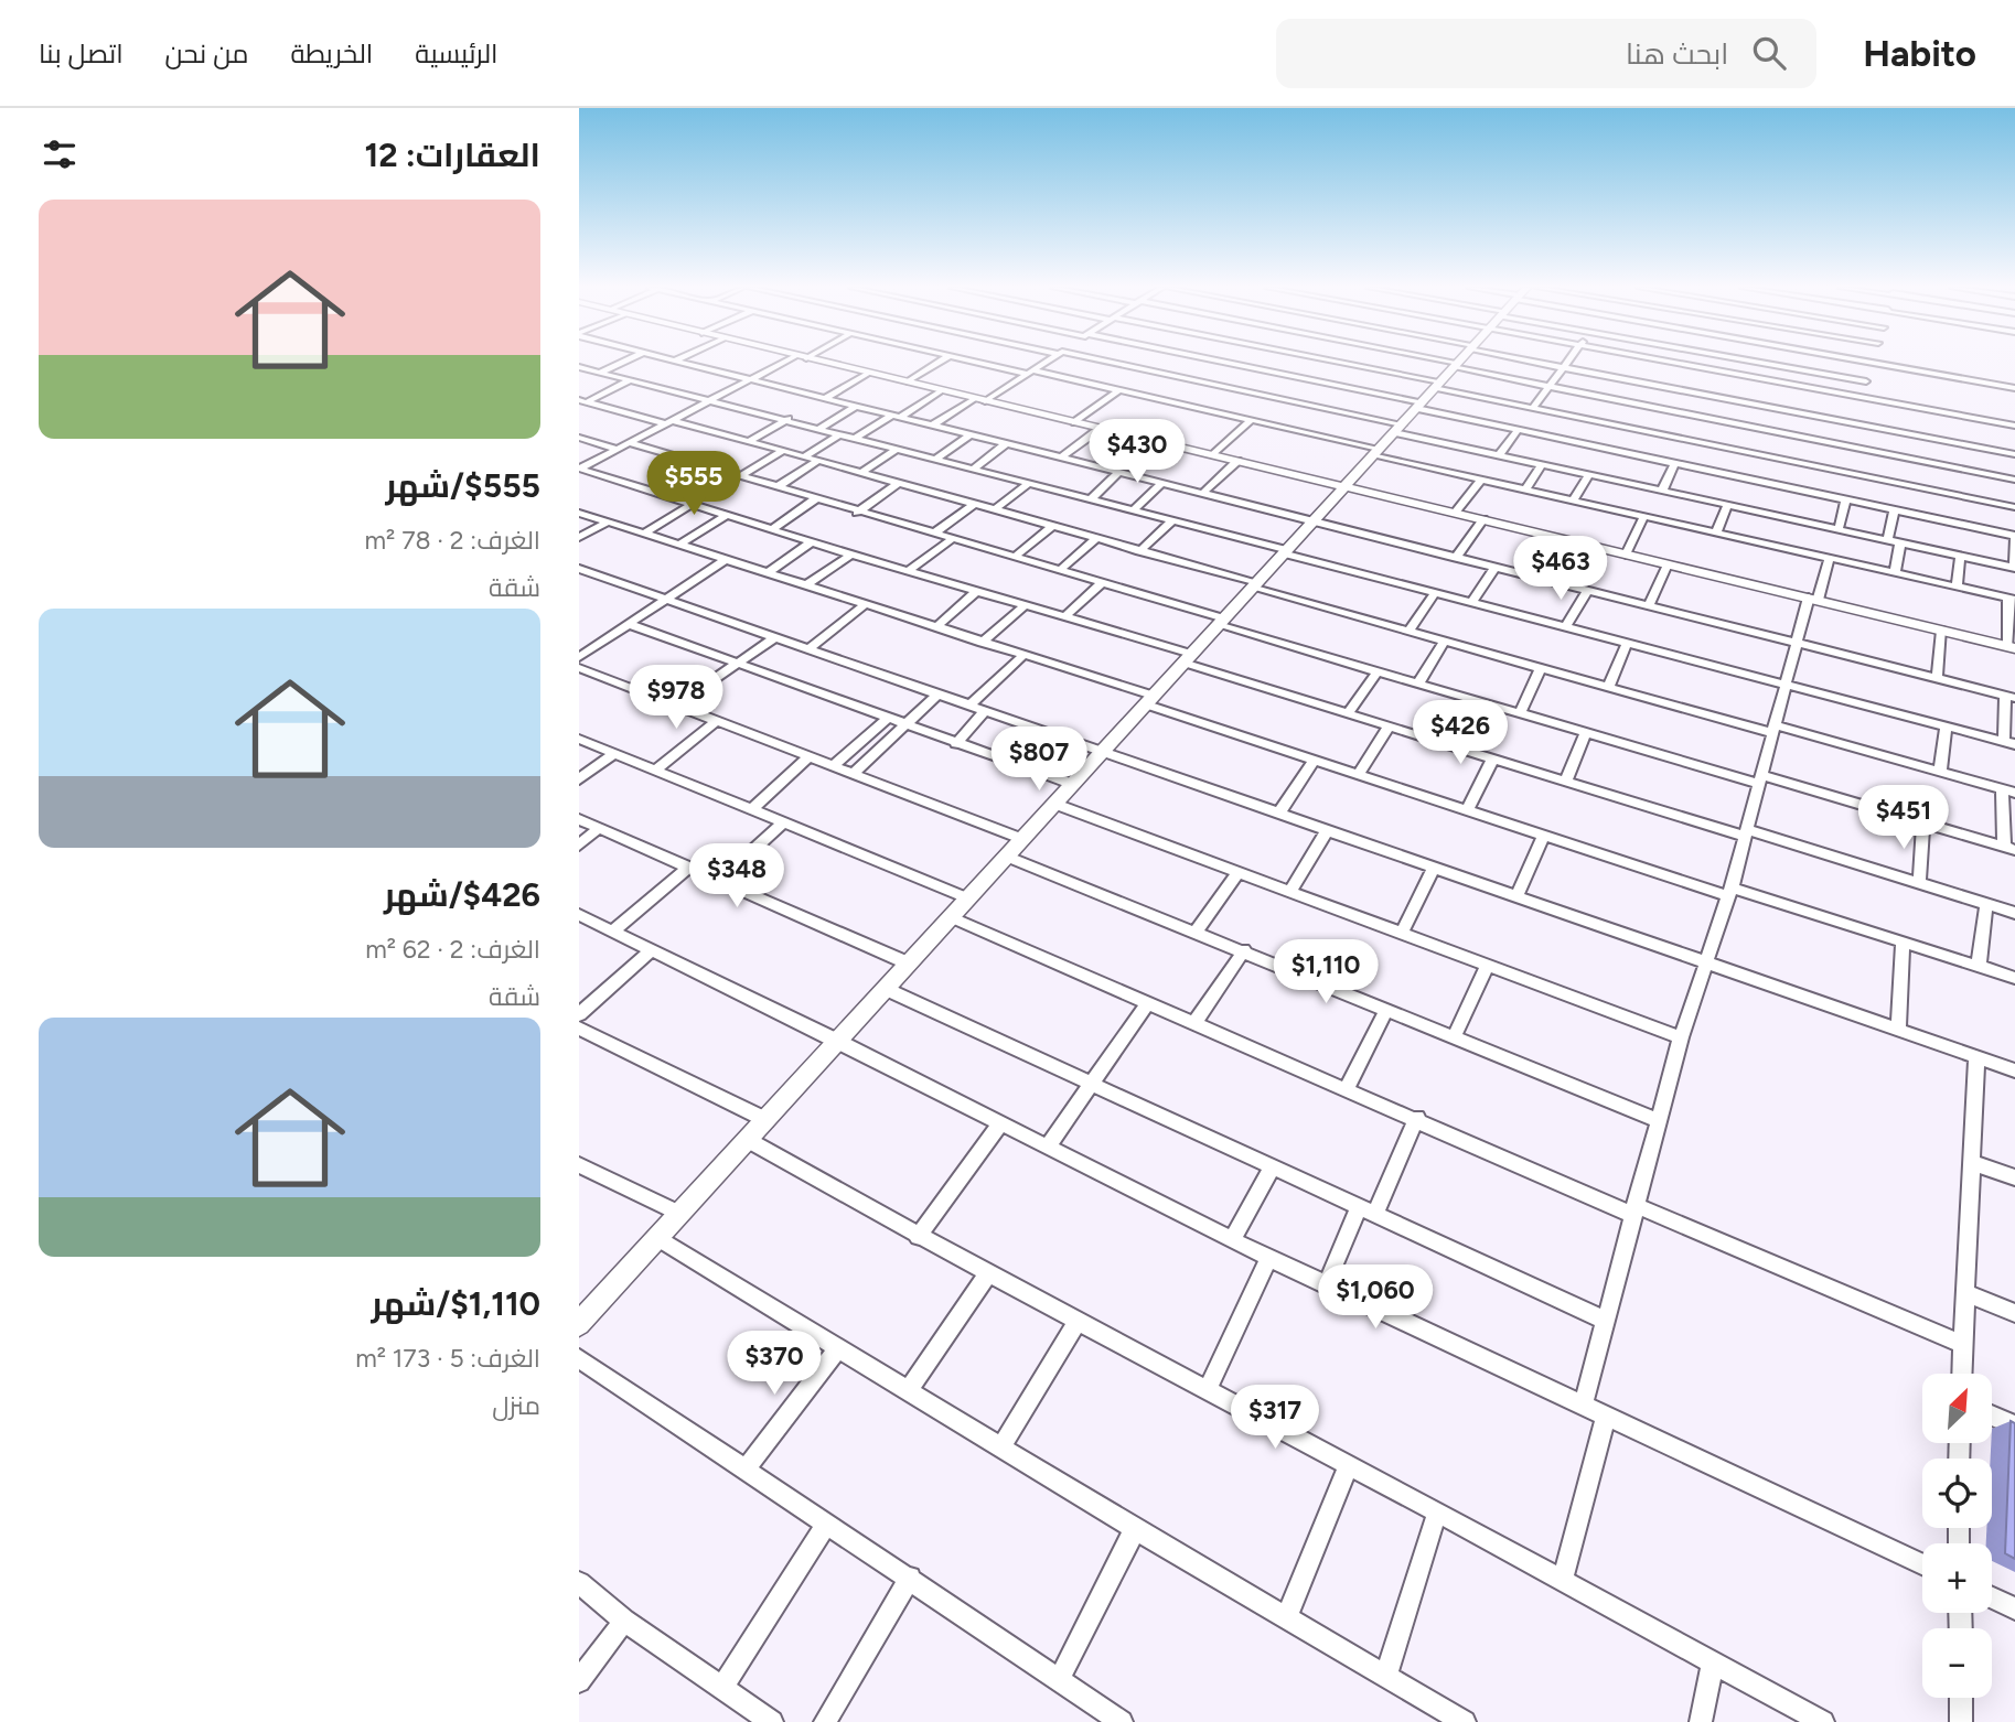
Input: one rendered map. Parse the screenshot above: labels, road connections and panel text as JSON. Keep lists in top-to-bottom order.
{
  "north": "top right",
  "page": {
    "header": "Habito",
    "search": "ابحث هنا",
    "nav": [
      "الرئيسية",
      "الخريطة",
      "من نحن",
      "اتصل بنا"
    ],
    "heading": "العقارات: 12",
    "list": [
      {
        "name": "$555/شهر",
        "note": "الغرف: 2 · 78 m² · شقة"
      },
      {
        "name": "$426/شهر",
        "note": "الغرف: 2 · 62 m² · شقة"
      },
      {
        "name": "$1,110/شهر",
        "note": "الغرف: 5 · 173 m² · منزل"
      }
    ],
    "price": [
      "$430",
      "$555",
      "$463",
      "$978",
      "$426",
      "$807",
      "$451",
      "$348",
      "$1,110",
      "$1,060",
      "$370",
      "$317"
    ],
    "map_buttons": ["+", "−"]
  }
}
